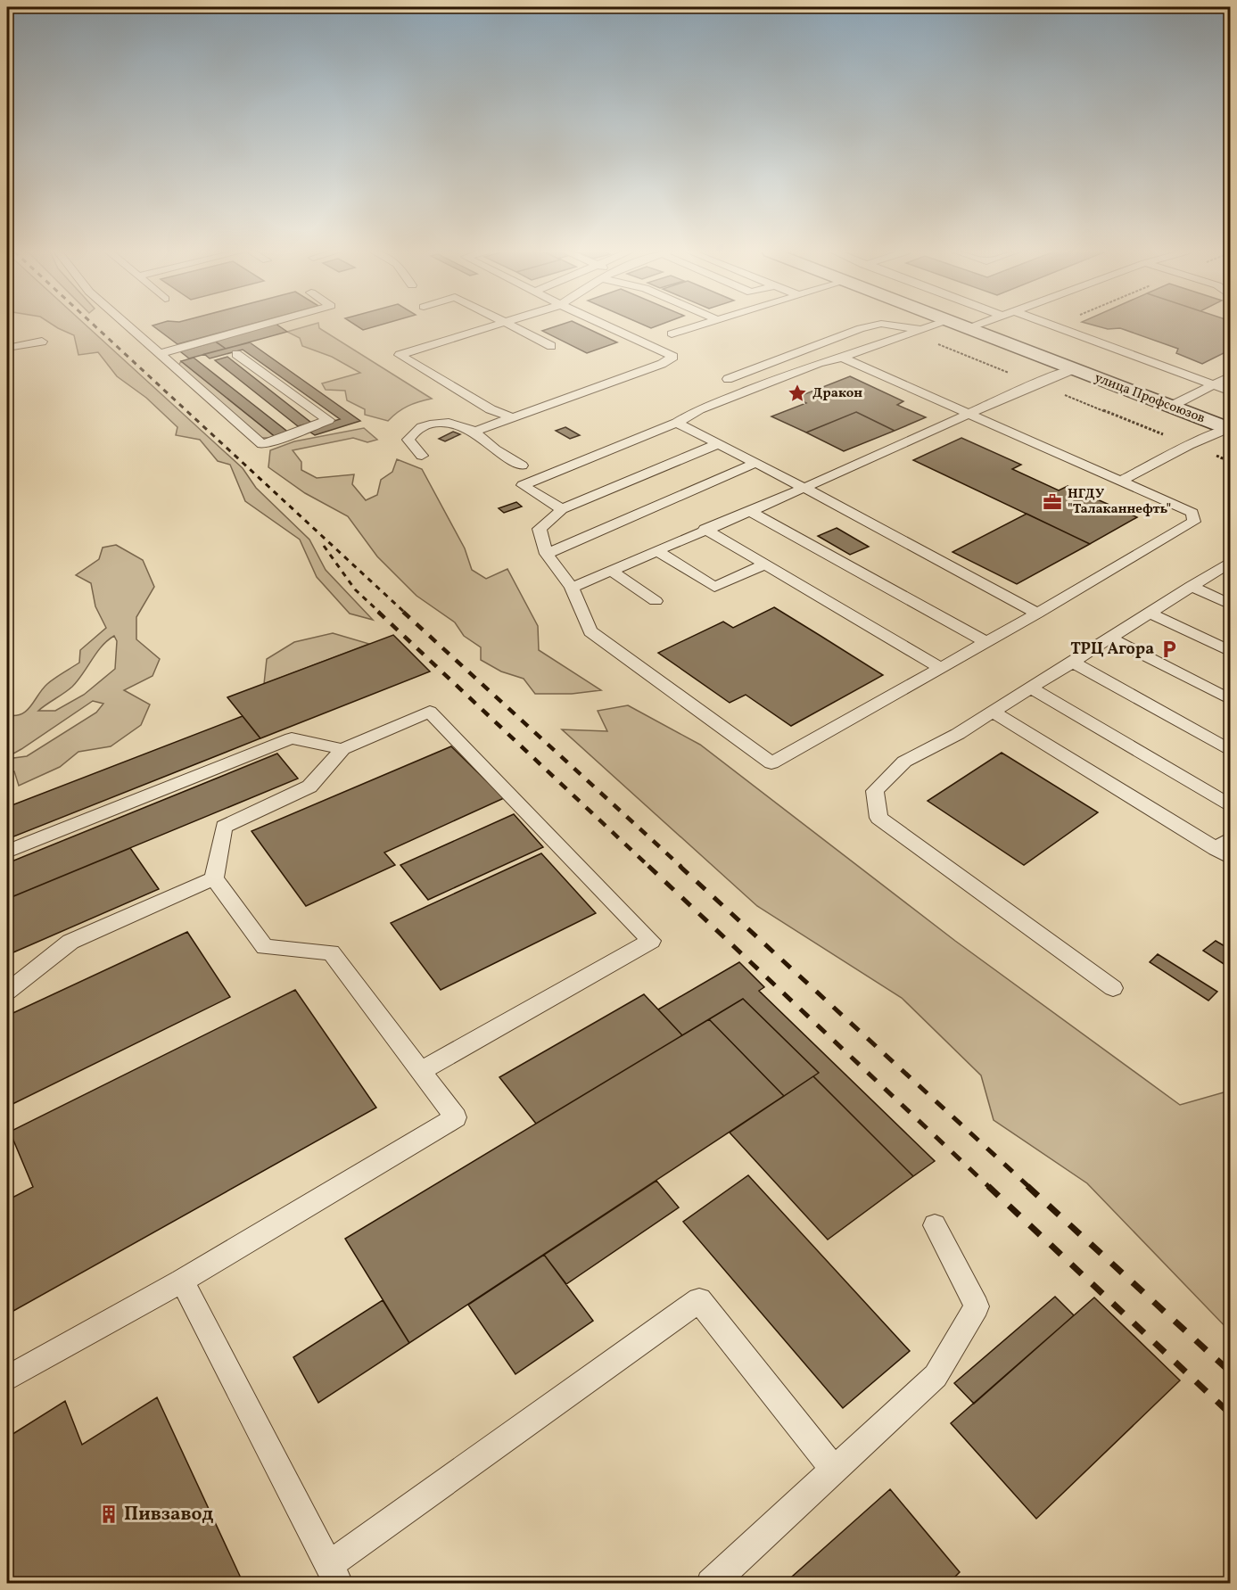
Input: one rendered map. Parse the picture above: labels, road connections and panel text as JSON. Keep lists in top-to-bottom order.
{
  "streets": {
    "main road": ["улица Профсоюзов"]
  },
  "places": {
    "place": ["Дракон"],
    "office": ["НГДУ \"Талаканнефть\""],
    "parking": ["ТРЦ Агора"],
    "building": ["Пивзавод"]
  }
}
